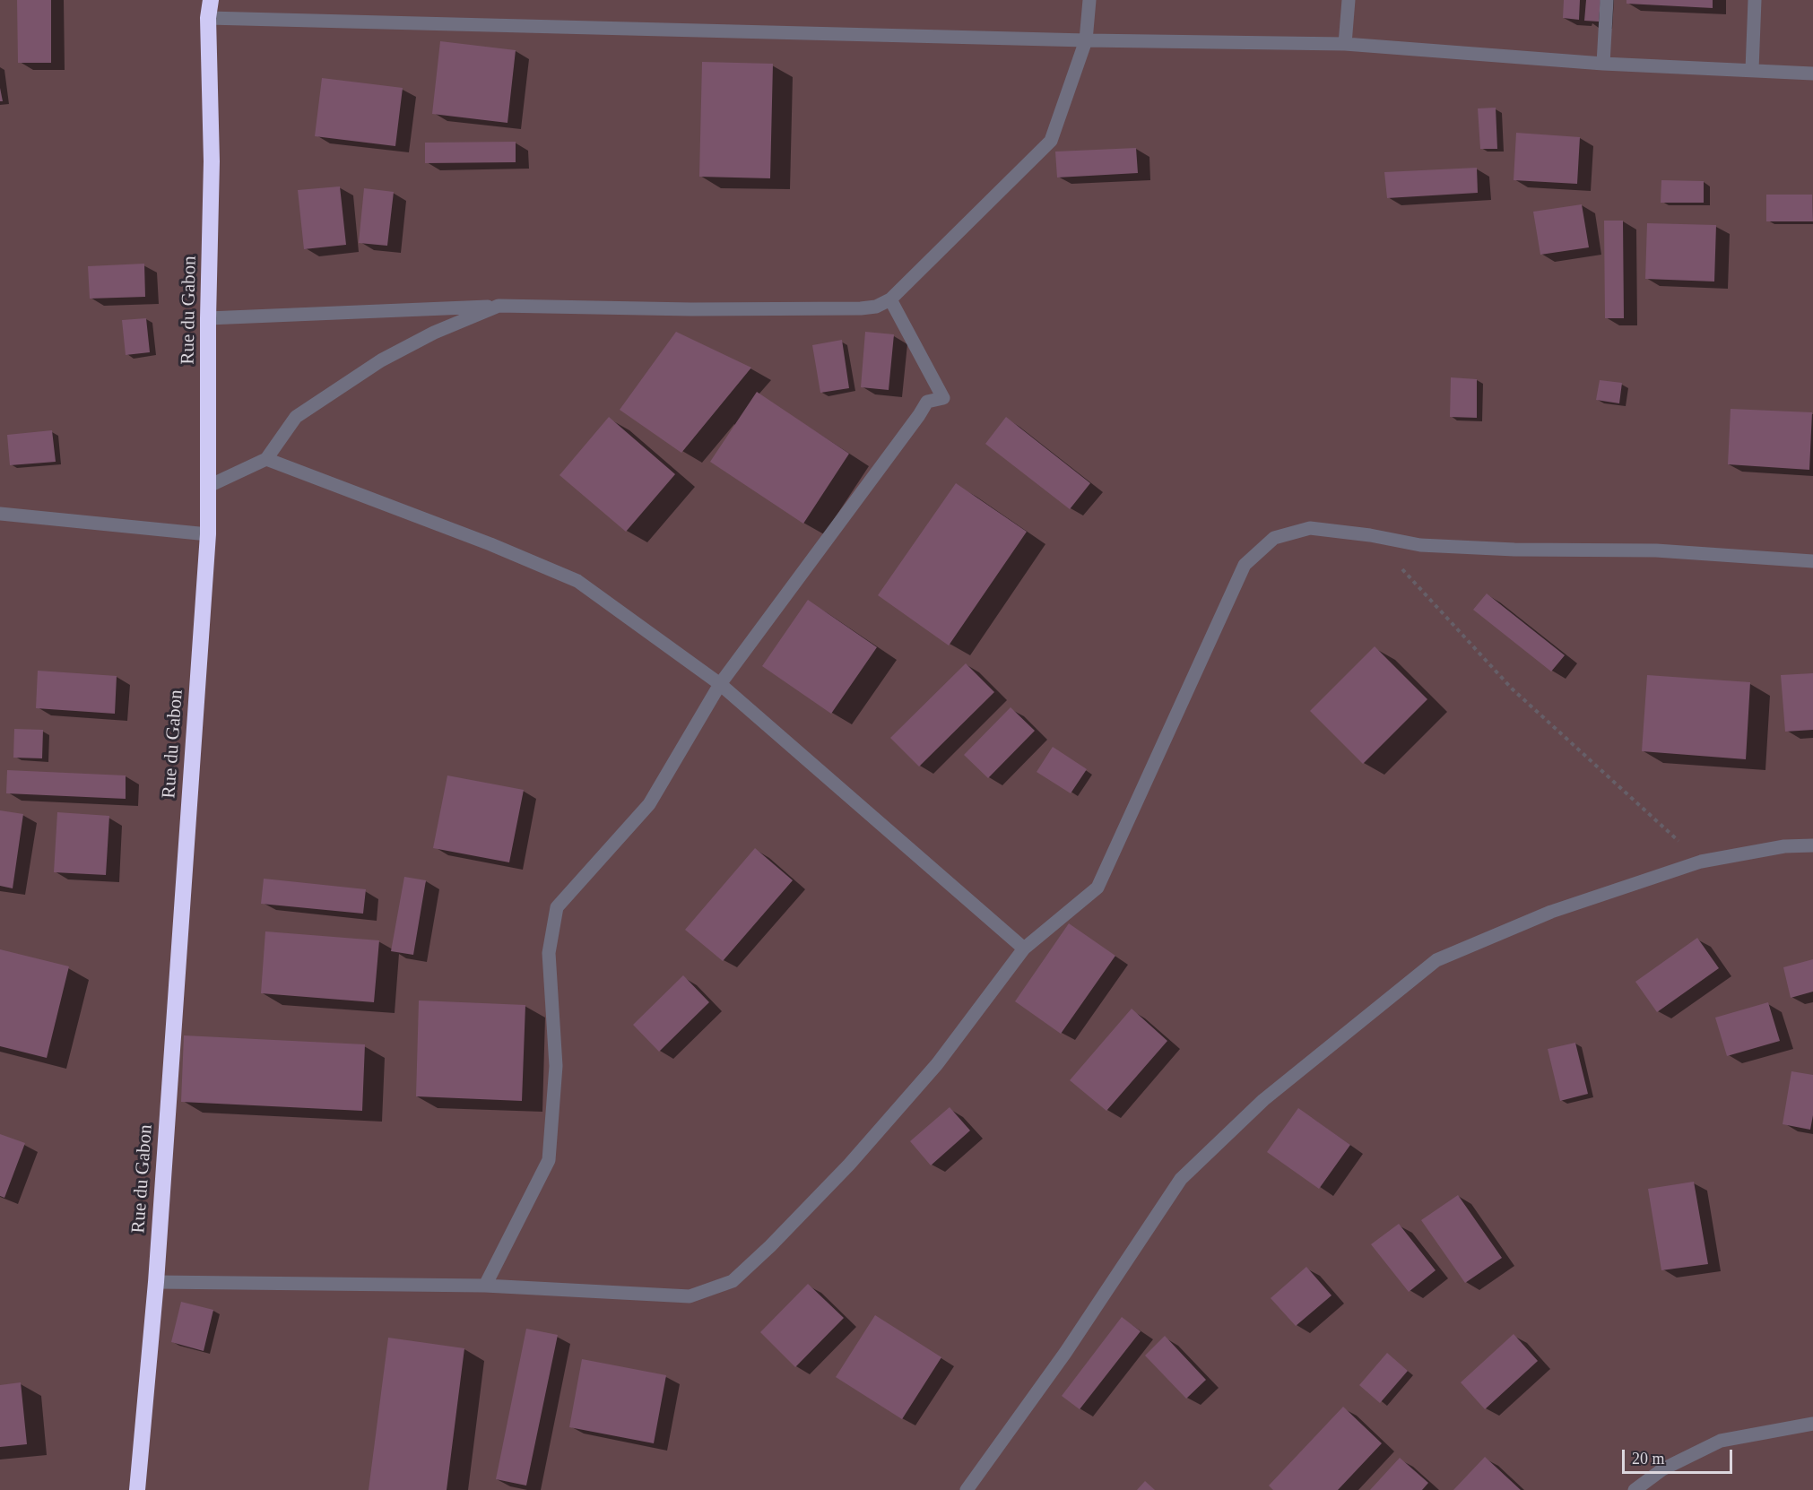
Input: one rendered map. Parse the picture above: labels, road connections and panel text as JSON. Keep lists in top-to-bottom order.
{
  "streets": {
    "highway": ["Rue du Gabon"]
  },
  "scale_bar": "20 m"
}
